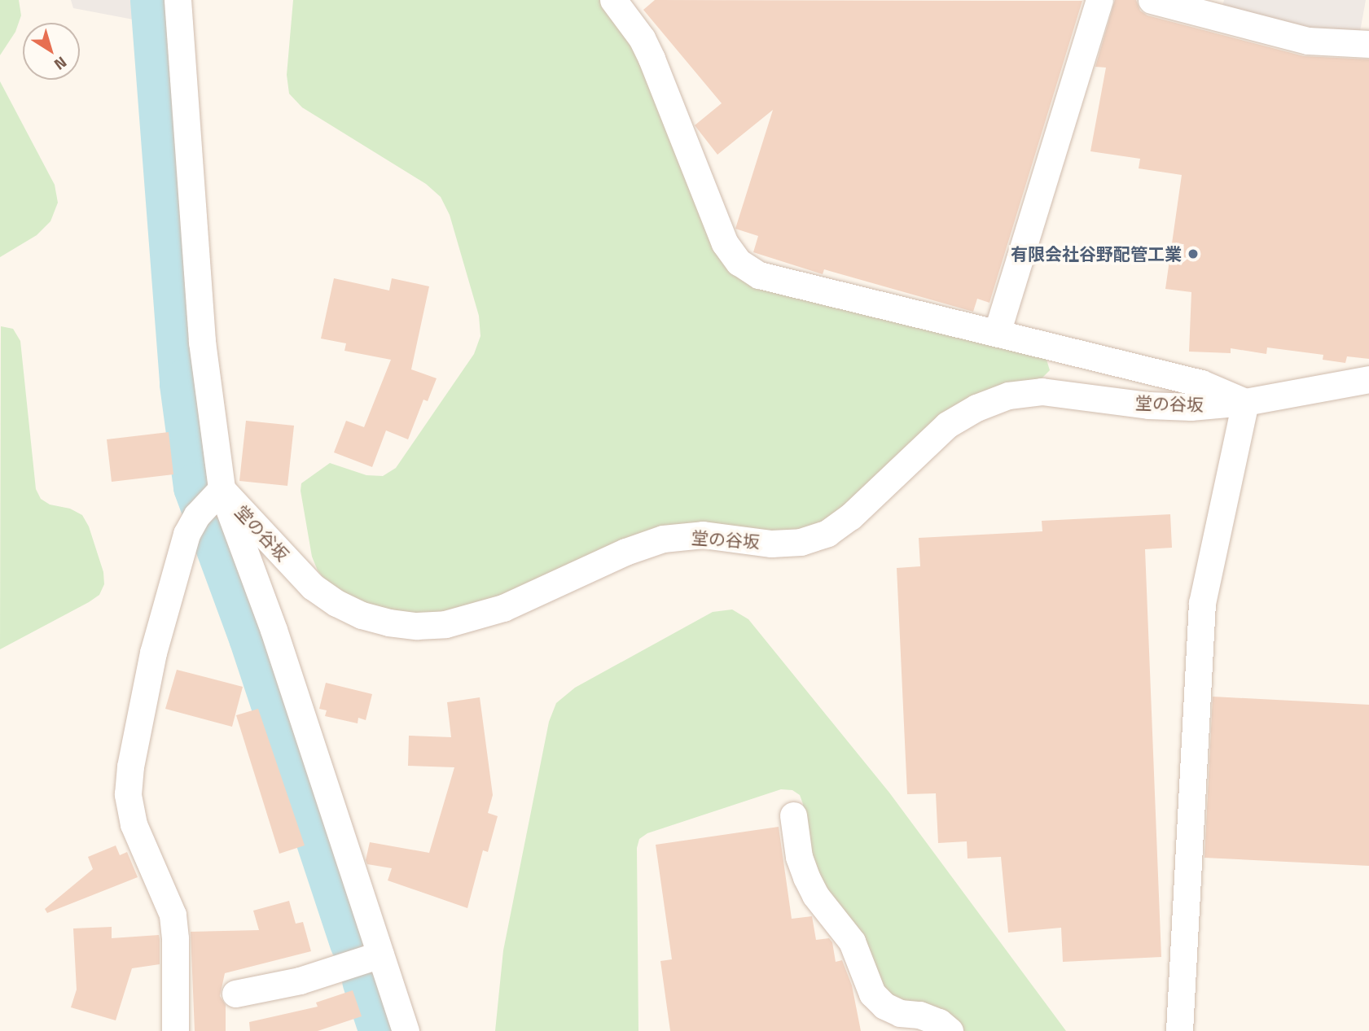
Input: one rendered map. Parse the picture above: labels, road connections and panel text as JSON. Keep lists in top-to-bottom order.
{
  "streets": {
    "street": ["堂の谷坂"]
  },
  "places": ["有限会社谷野配管工業"],
  "north": "bottom right"
}
